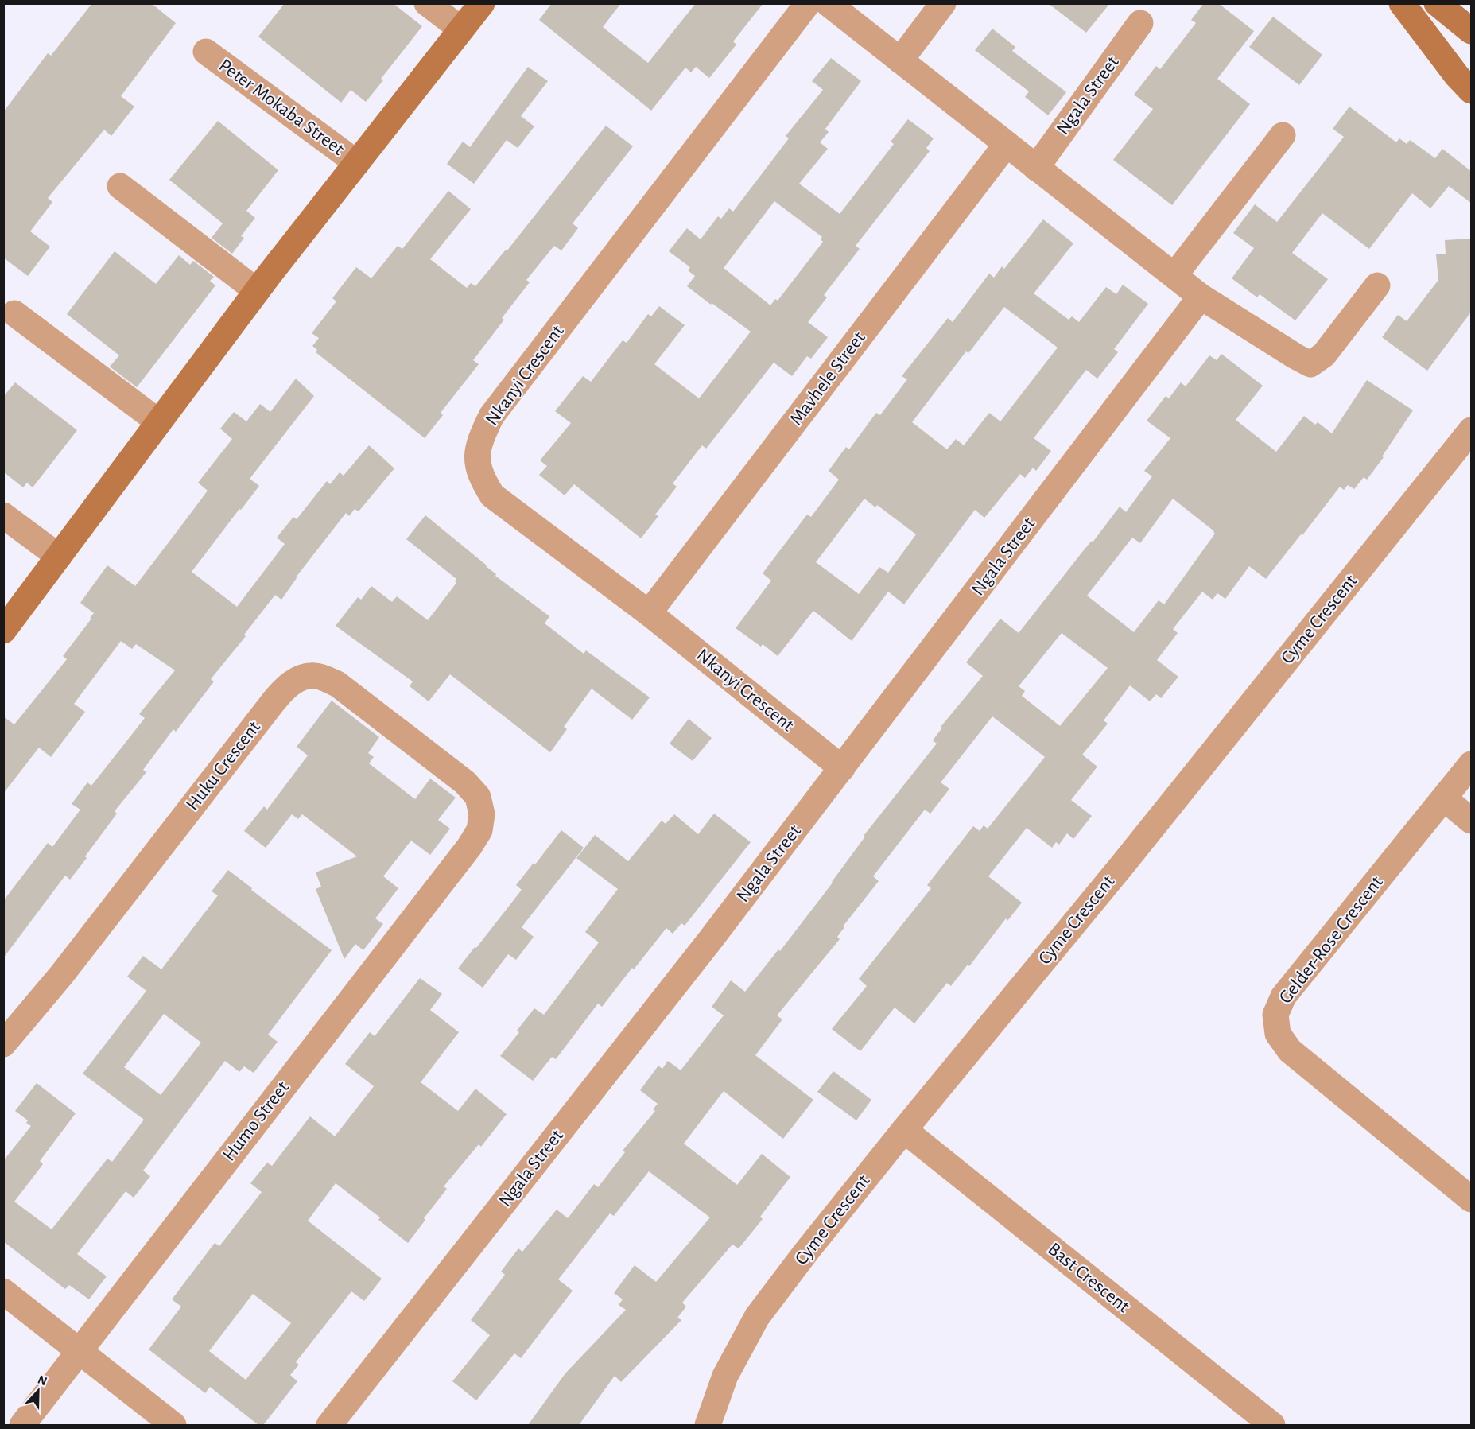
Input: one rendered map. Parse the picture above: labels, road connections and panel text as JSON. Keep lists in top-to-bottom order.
{
  "streets": {
    "street": [
      "Ngala Street",
      "Peter Mokaba Street",
      "Nkanyi Crescent",
      "Mavhele Street",
      "Cyme Crescent",
      "Huku Crescent",
      "Gelder-Rose Crescent",
      "Humo Street",
      "Bast Crescent"
    ]
  },
  "crossings": [
    ["Ngala Street", "Nkanyi Crescent"],
    ["Nkanyi Crescent", "Mavhele Street"],
    ["Cyme Crescent", "Bast Crescent"],
    ["Huku Crescent", "Humo Street"]
  ],
  "north": "top"
}
